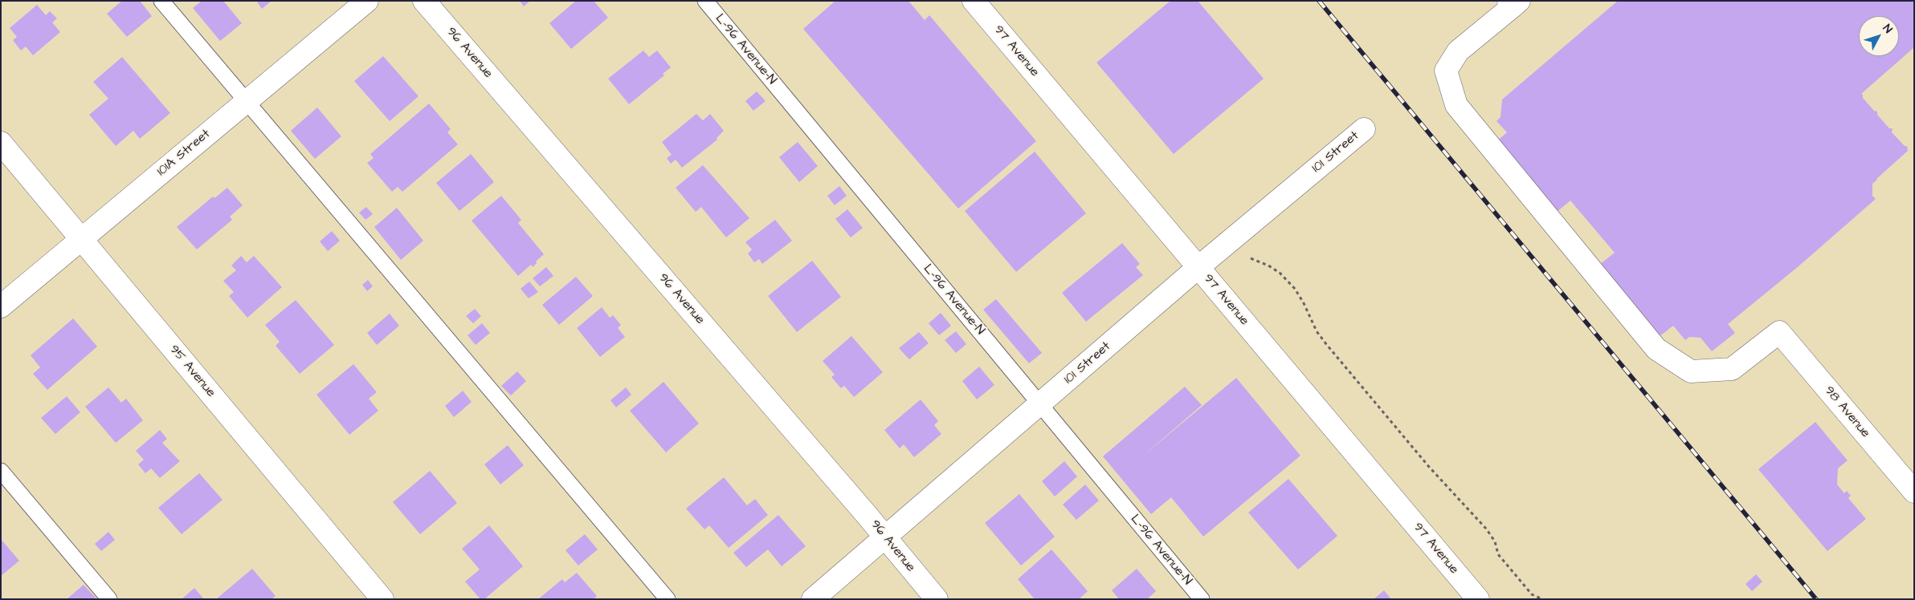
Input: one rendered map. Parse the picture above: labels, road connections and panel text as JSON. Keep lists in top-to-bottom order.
{
  "streets": {
    "street": [
      "97 Avenue",
      "96 Avenue",
      "101 Street",
      "101A Street",
      "95 Avenue",
      "98 Avenue"
    ],
    "lane": ["L-96 Avenue-N"]
  },
  "crossings": [
    ["L-96 Avenue-N", "101 Street"],
    ["97 Avenue", "101 Street"],
    ["96 Avenue", "101 Street"],
    ["101A Street", "95 Avenue"]
  ],
  "north": "top right"
}
